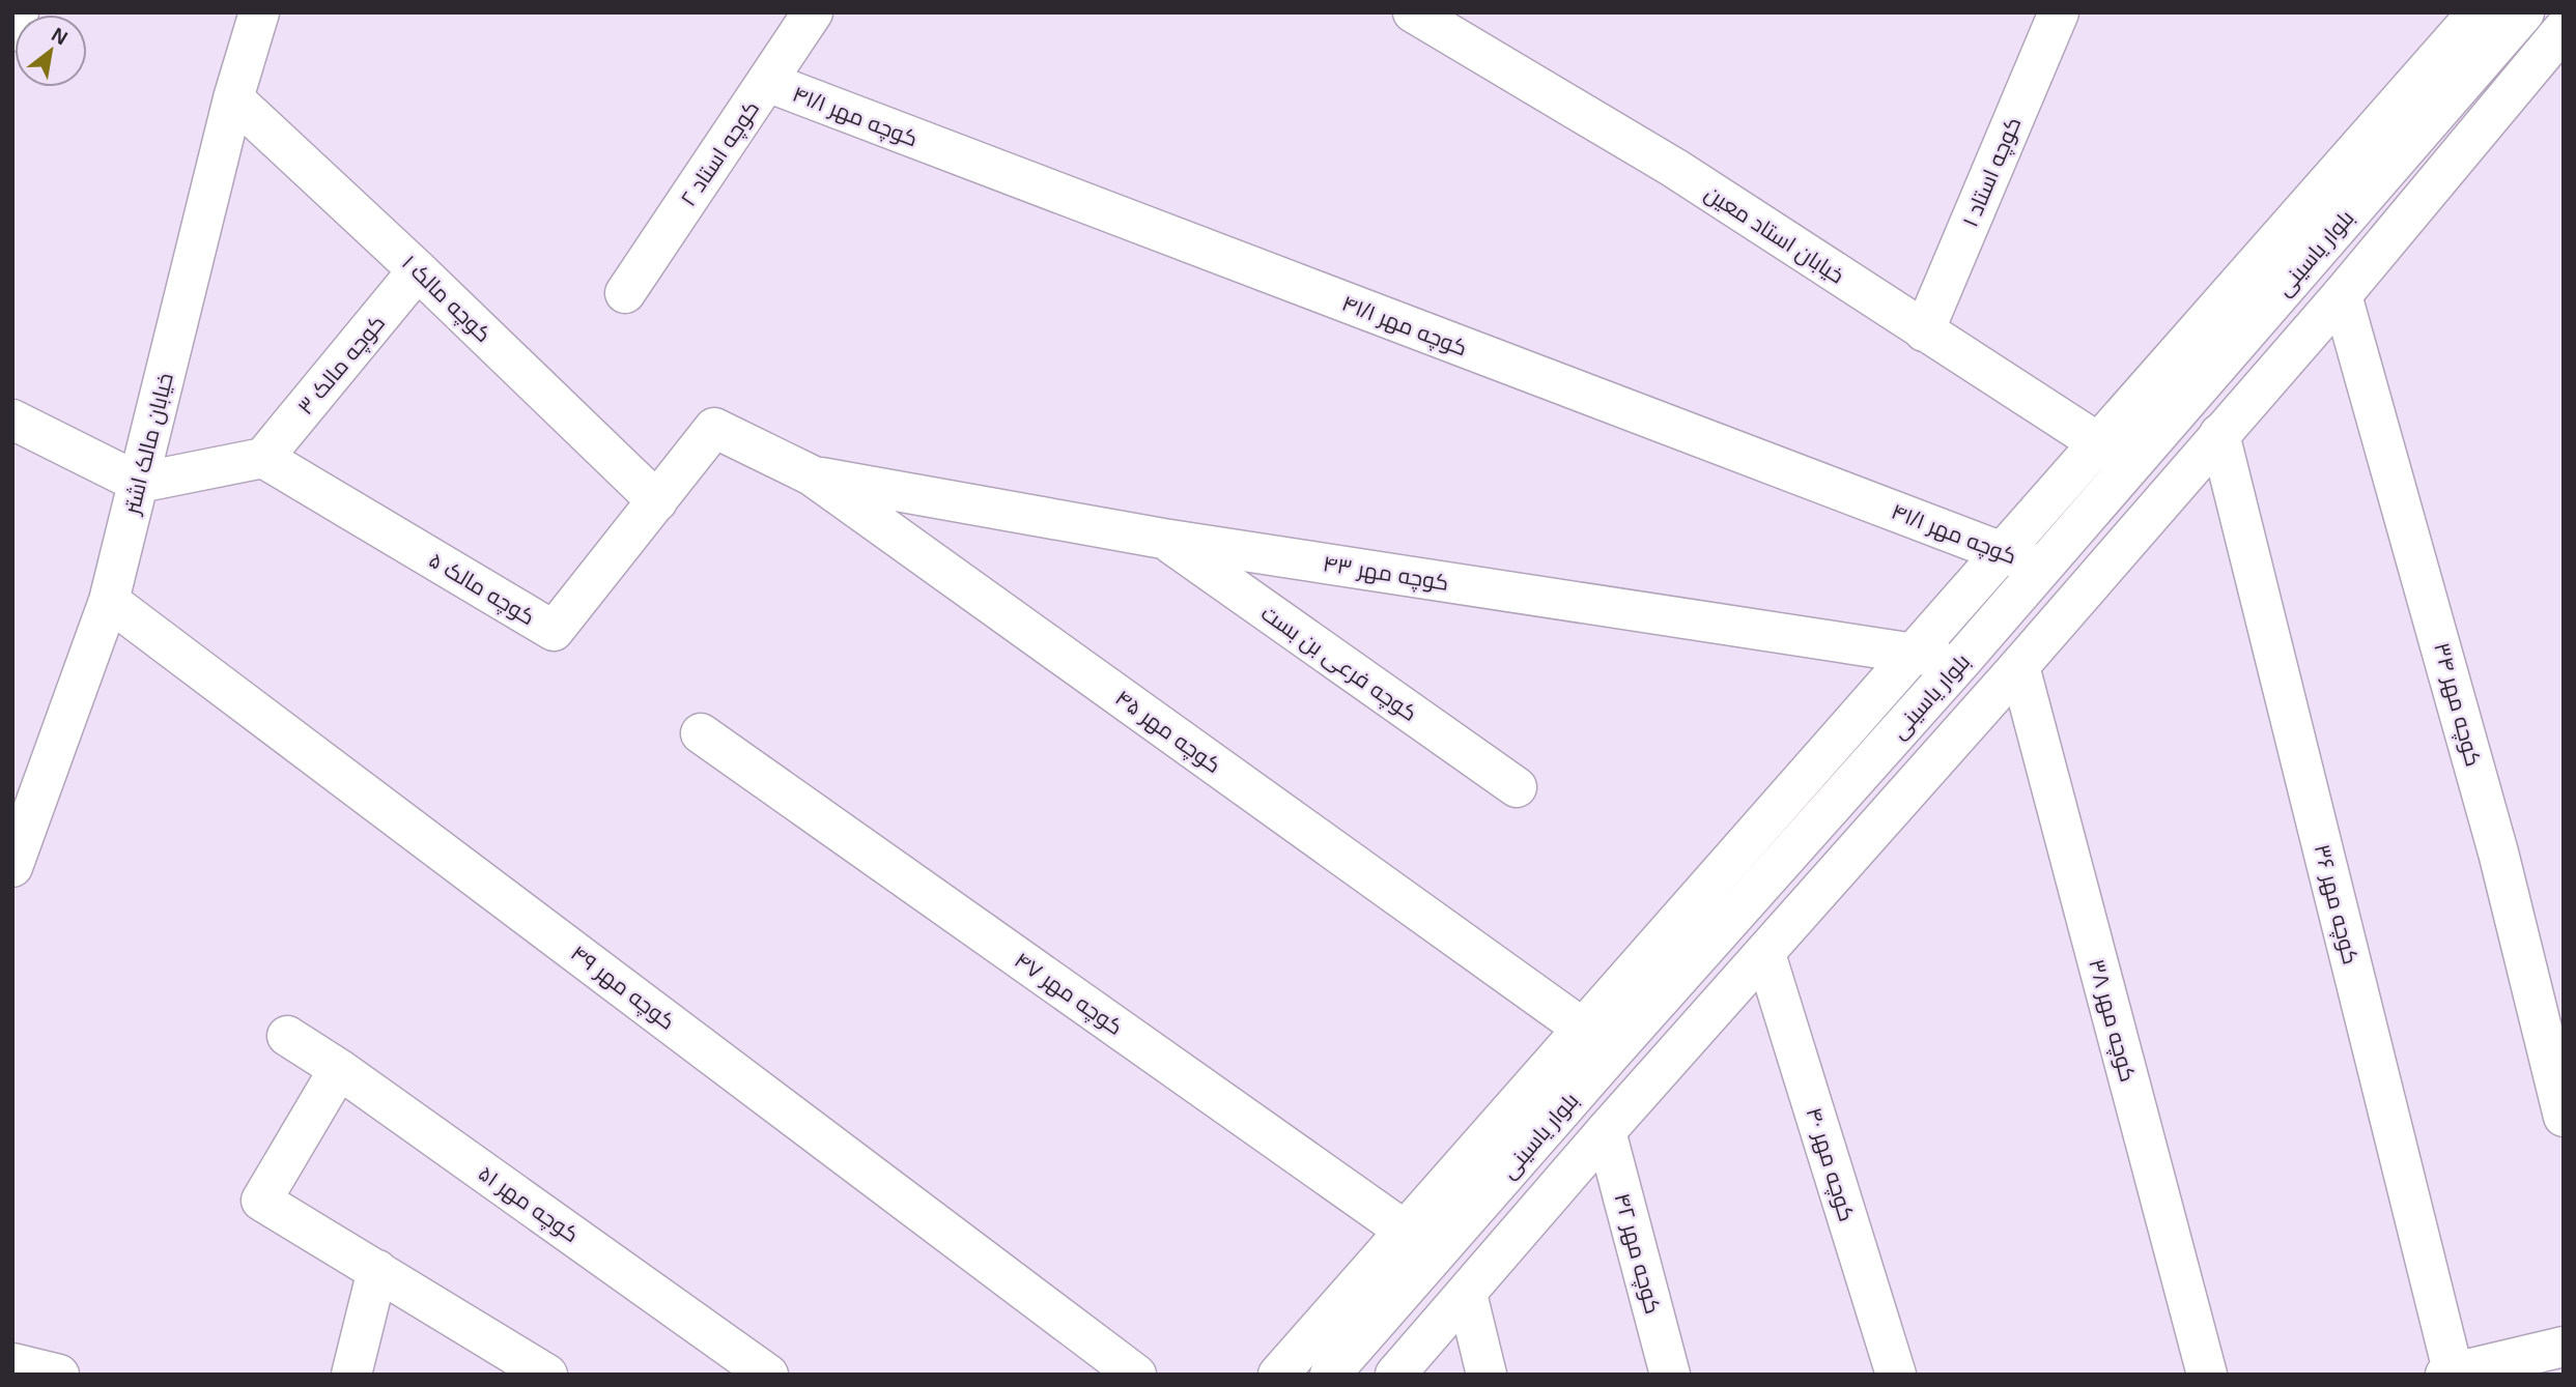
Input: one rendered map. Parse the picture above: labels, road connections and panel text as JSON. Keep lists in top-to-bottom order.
{
  "streets": {
    "street": [
      "کوچه مهر ۴۱/۱",
      "کوچه استاد ۲",
      "کوچه استاد ۱",
      "خیابان استاد معین",
      "بلوار یاسینی",
      "کوچه مالک ۱",
      "کوچه مالک ۳",
      "خیابان مالک اشتر",
      "کوچه مهر ۴۳",
      "کوچه مالک ۵",
      "کوچه فرعی بن بست",
      "کوچه مهر ۳۴",
      "کوچه مهر ۴۵",
      "کوچه مهر ۳۶",
      "کوچه مهر ۴۹",
      "کوچه مهر ۴۷",
      "کوچه مهر ۳۸",
      "کوچه مهر ۴۰",
      "کوچه مهر ۵۱",
      "کوچه مهر ۴۲"
    ]
  },
  "crossings": [
    ["کوچه مهر ۴۱/۱", "کوچه استاد ۲"],
    ["کوچه مهر ۴۱/۱", "بلوار یاسینی"],
    ["کوچه استاد ۱", "خیابان استاد معین"],
    ["خیابان استاد معین", "بلوار یاسینی"],
    ["بلوار یاسینی", "کوچه مهر ۴۳"],
    ["بلوار یاسینی", "کوچه مهر ۴۵"],
    ["بلوار یاسینی", "کوچه مهر ۴۷"],
    ["کوچه مالک ۱", "کوچه مالک ۳"],
    ["کوچه مالک ۱", "خیابان مالک اشتر"],
    ["کوچه مالک ۱", "کوچه مالک ۵"],
    ["کوچه مالک ۳", "کوچه مالک ۵"],
    ["خیابان مالک اشتر", "کوچه مهر ۴۹"],
    ["کوچه مهر ۴۳", "کوچه فرعی بن بست"],
    ["کوچه مهر ۴۳", "کوچه مهر ۴۵"],
    ["کوچه مالک ۵", "کوچه مهر ۴۵"]
  ],
  "north": "top right"
}
